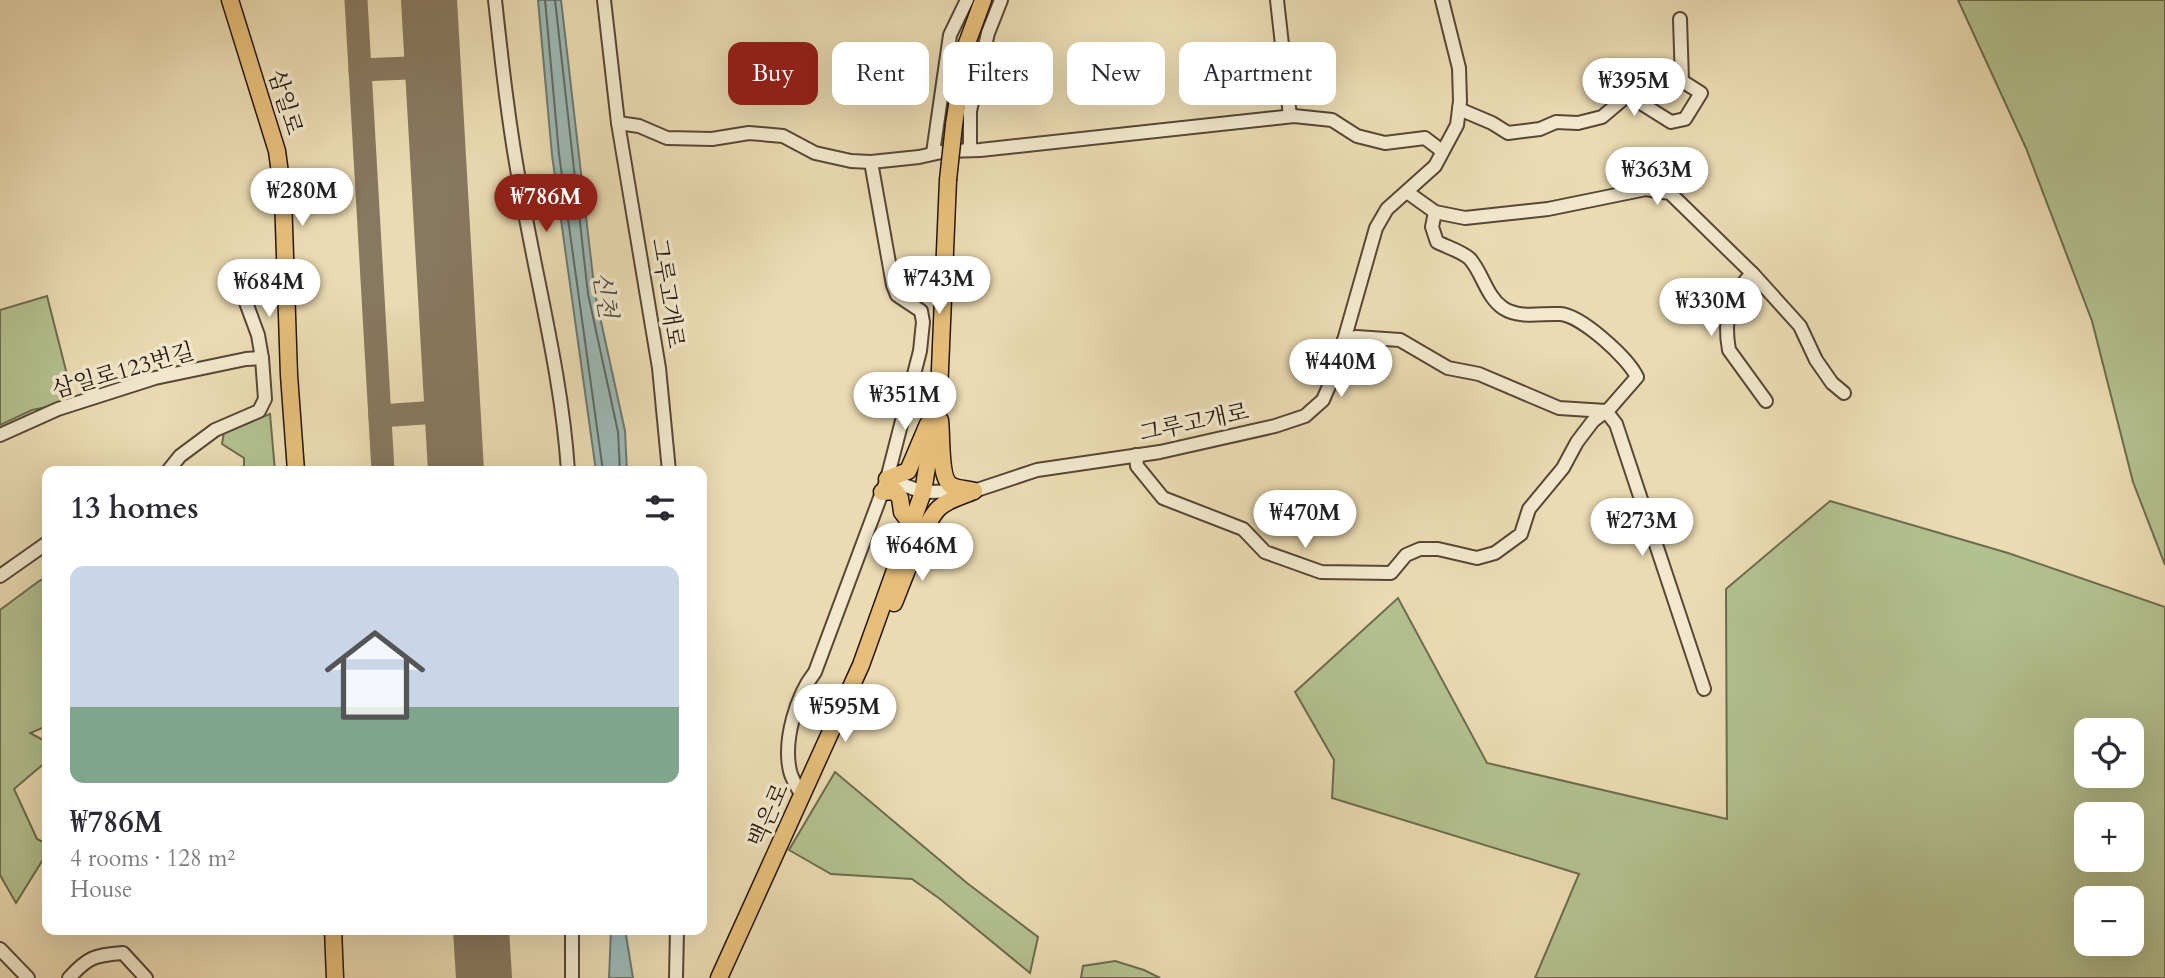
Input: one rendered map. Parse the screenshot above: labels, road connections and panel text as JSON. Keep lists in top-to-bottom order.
{
  "streets": {
    "main road": ["삼일로", "백은로"],
    "street": ["그루고개로", "삼일로123번길"]
  },
  "crossings": [
    ["그루고개로", "백은로"]
  ],
  "water": ["신천"],
  "page": {
    "chip": [
      "Buy",
      "Rent",
      "Filters",
      "New",
      "Apartment"
    ],
    "price": [
      "₩395M",
      "₩363M",
      "₩280M",
      "₩786M",
      "₩743M",
      "₩684M",
      "₩330M",
      "₩440M",
      "₩351M",
      "₩470M",
      "₩273M",
      "₩646M",
      "₩595M"
    ],
    "heading": "13 homes",
    "list": [
      {
        "name": "₩786M",
        "note": "4 rooms · 128 m² · House"
      }
    ],
    "map_buttons": ["+", "−"]
  }
}
